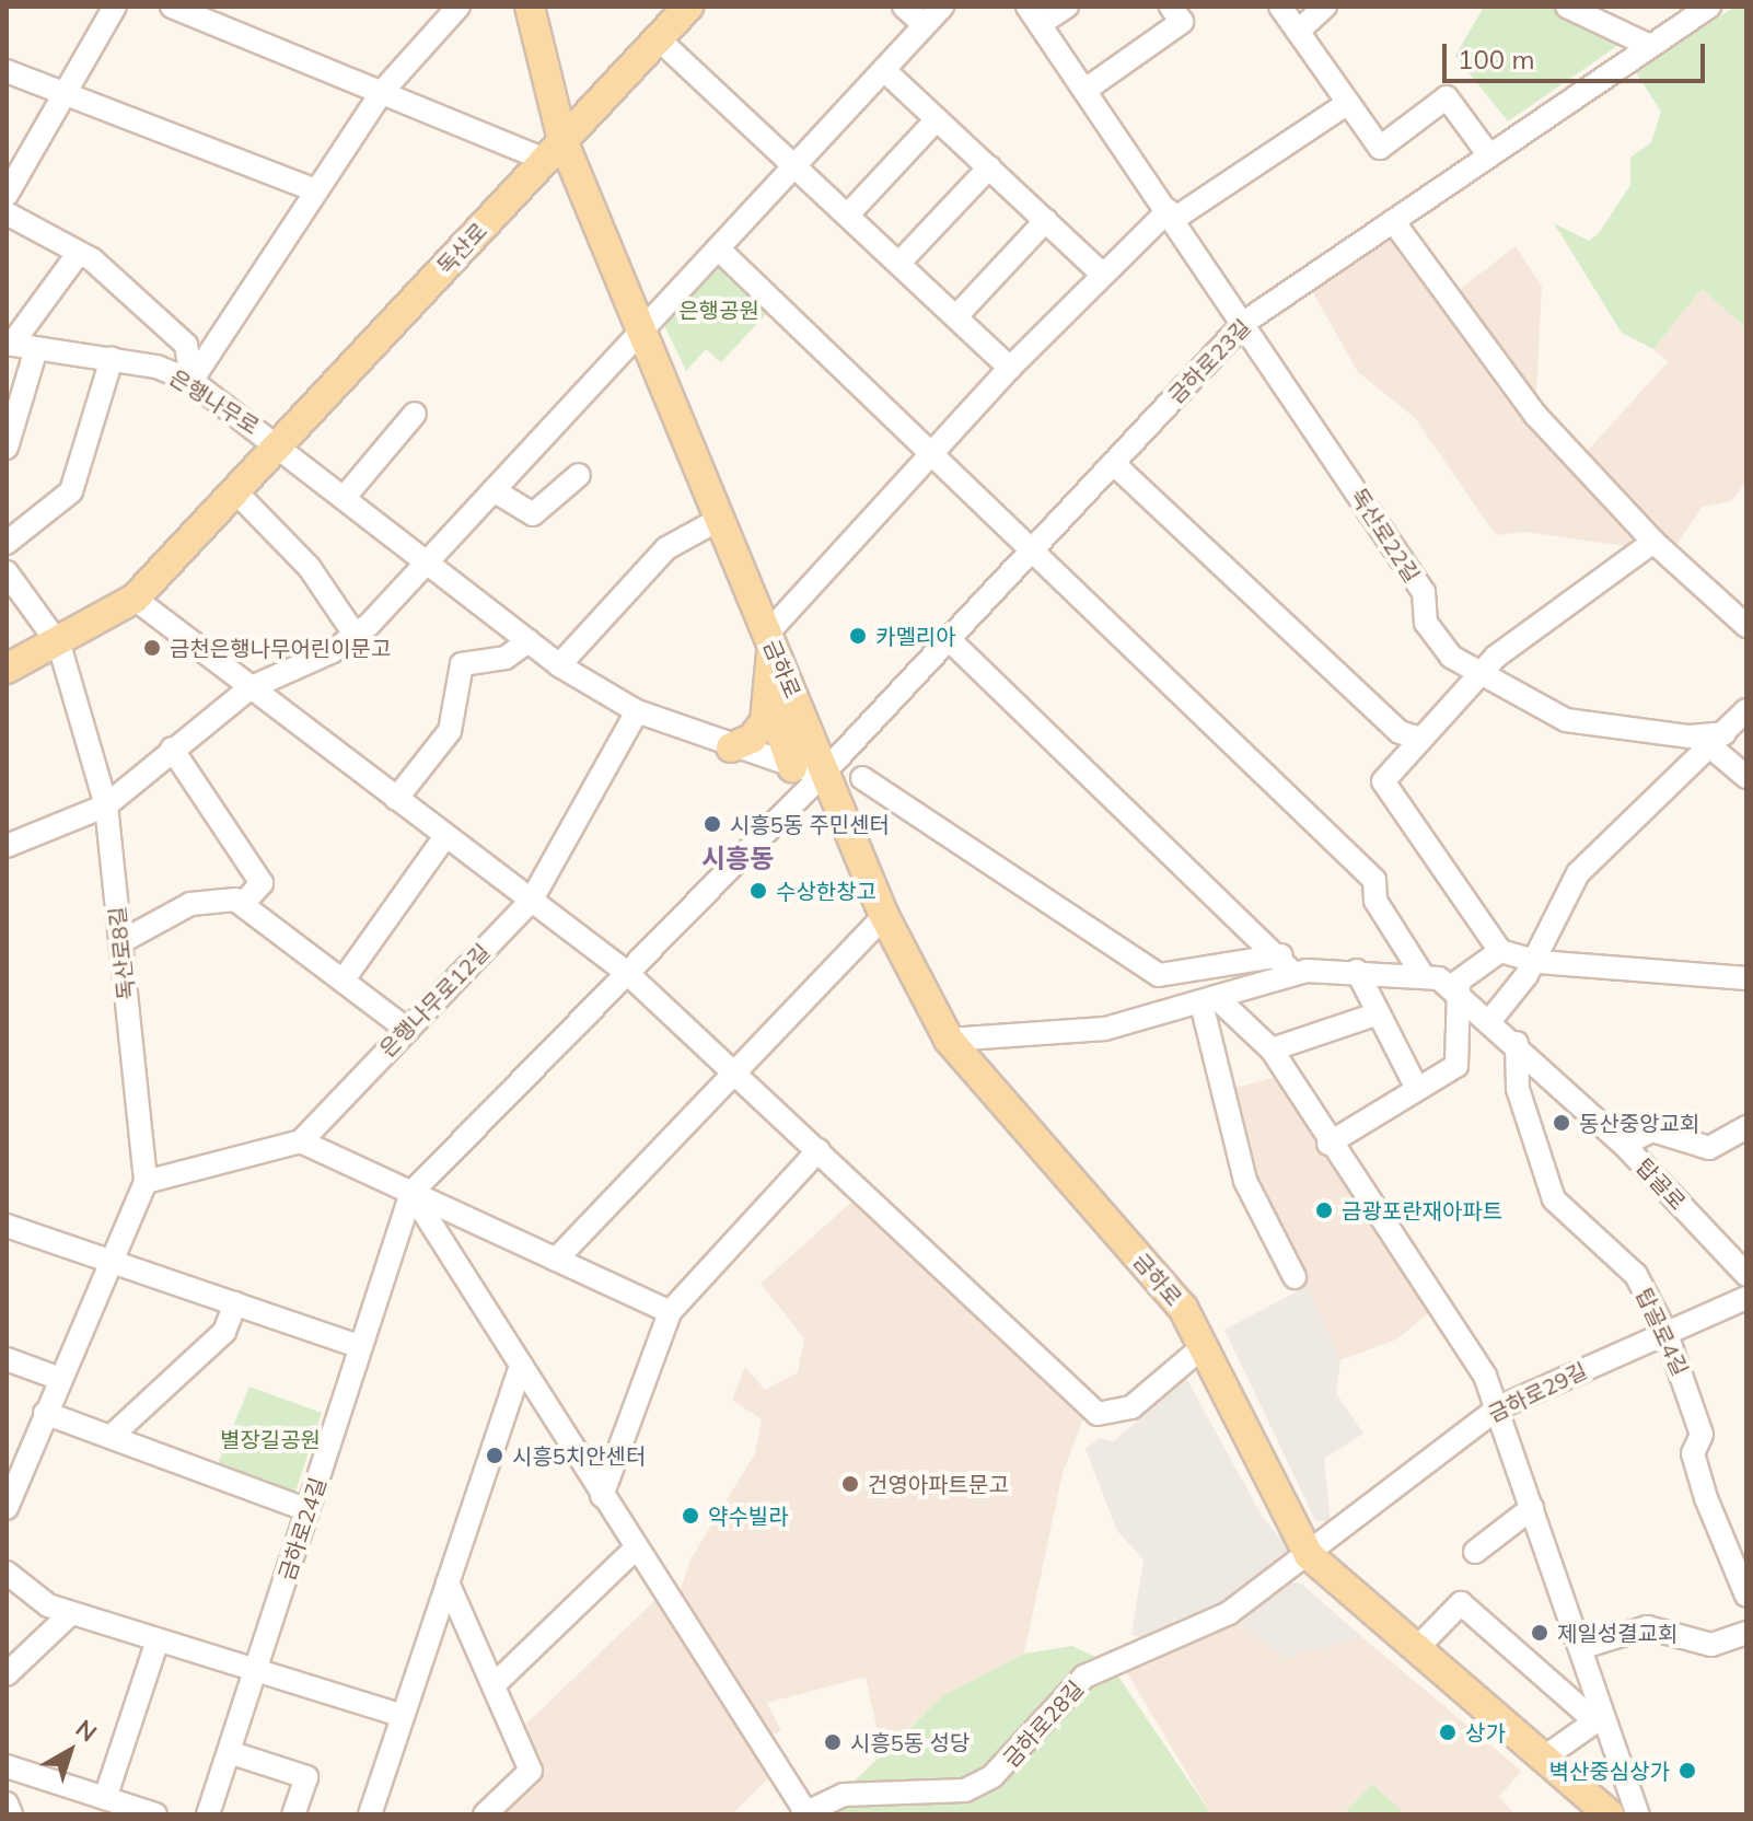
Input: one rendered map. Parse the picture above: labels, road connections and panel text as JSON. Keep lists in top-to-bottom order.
{
  "streets": {
    "main road": ["독산로", "금하로"],
    "street": [
      "금하로23길",
      "은행나무로",
      "독산로22길",
      "독산로8길",
      "은행나무로12길",
      "탑골로",
      "탑골로4길",
      "금하로29길",
      "금하로24길",
      "금하로28길"
    ]
  },
  "crossings": [
    ["독산로", "은행나무로"],
    ["독산로", "금하로"],
    ["독산로", "독산로8길"],
    ["금하로23길", "은행나무로"],
    ["금하로23길", "독산로22길"],
    ["금하로23길", "금하로"],
    ["금하로23길", "금하로24길"],
    ["은행나무로", "금하로"],
    ["은행나무로", "은행나무로12길"],
    ["은행나무로", "금하로24길"],
    ["금하로", "탑골로"],
    ["금하로", "금하로29길"],
    ["금하로", "금하로24길"],
    ["금하로", "금하로28길"],
    ["탑골로", "탑골로4길"],
    ["탑골로4길", "금하로29길"],
    ["금하로29길", "금하로28길"]
  ],
  "districts": ["시흥동"],
  "parks": ["은행공원", "별장길공원"],
  "places": [
    "카멜리아",
    "금천은행나무어린이문고",
    "시흥5동 주민센터",
    "수상한창고",
    "동산중앙교회",
    "금광포란재아파트",
    "시흥5치안센터",
    "건영아파트문고",
    "약수빌라",
    "제일성결교회",
    "상가",
    "시흥5동 성당",
    "벽산중심상가"
  ],
  "scale_bar": "100 m",
  "north": "top right"
}
